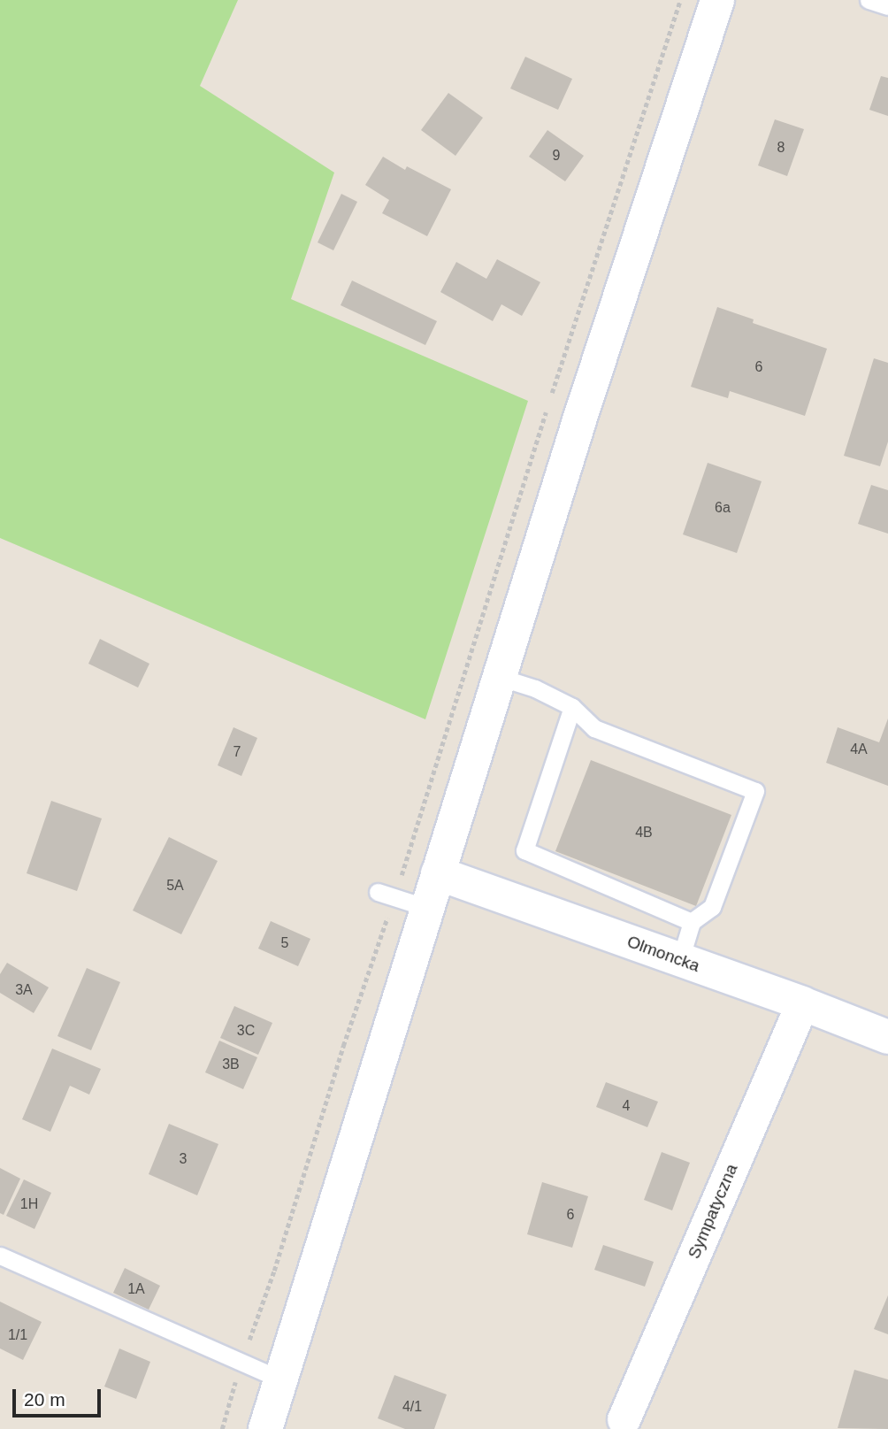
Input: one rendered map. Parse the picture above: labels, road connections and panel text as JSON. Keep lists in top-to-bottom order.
{
  "streets": {
    "street": ["Olmoncka", "Sympatyczna"]
  },
  "crossings": [
    ["Olmoncka", "Sympatyczna"]
  ],
  "house_numbers": [
    "8",
    "9",
    "6",
    "6a",
    "4A",
    "7",
    "4B",
    "5A",
    "5",
    "3A",
    "3C",
    "3B",
    "4",
    "3",
    "1H",
    "6",
    "1A",
    "1/1",
    "4/1"
  ],
  "scale_bar": "20 m"
}
